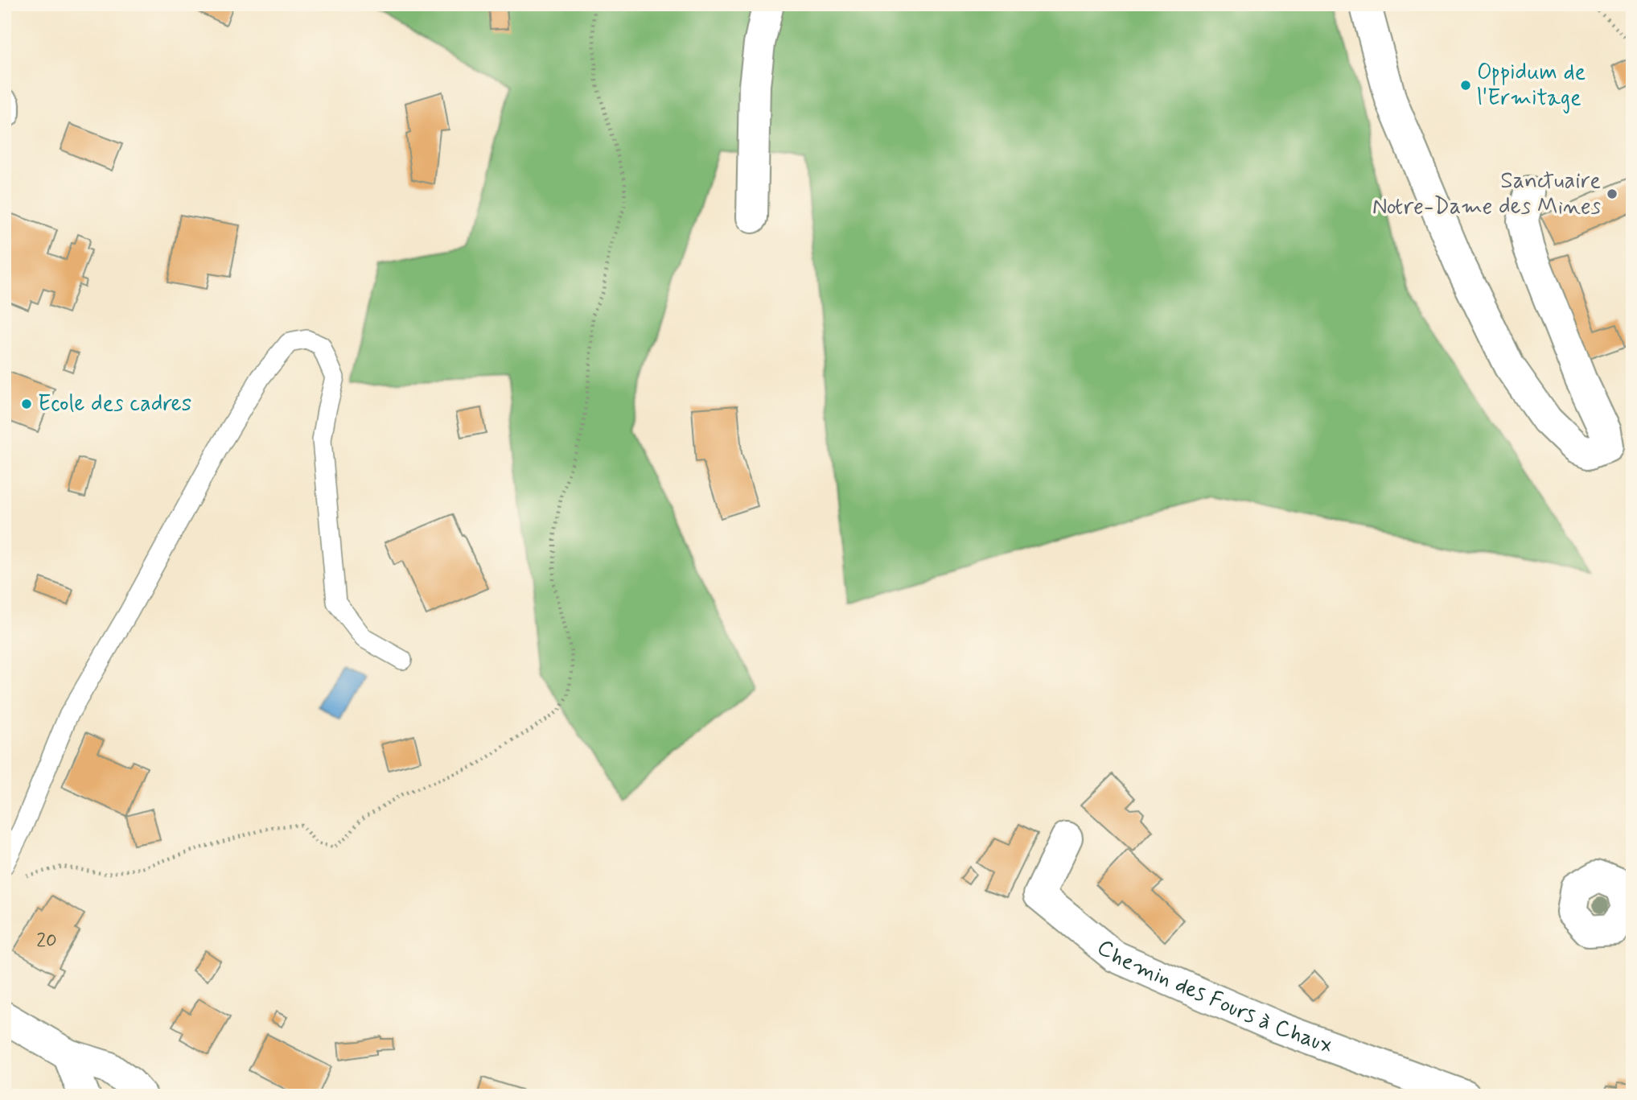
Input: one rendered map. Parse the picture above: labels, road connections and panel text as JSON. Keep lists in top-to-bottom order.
{
  "streets": {
    "street": ["Chemin des Fours à Chaux"]
  },
  "places": ["Oppidum de l'Ermitage", "Sanctuaire Notre-Dame des Mines", "Ecole des cadres"],
  "house_numbers": ["20"]
}
